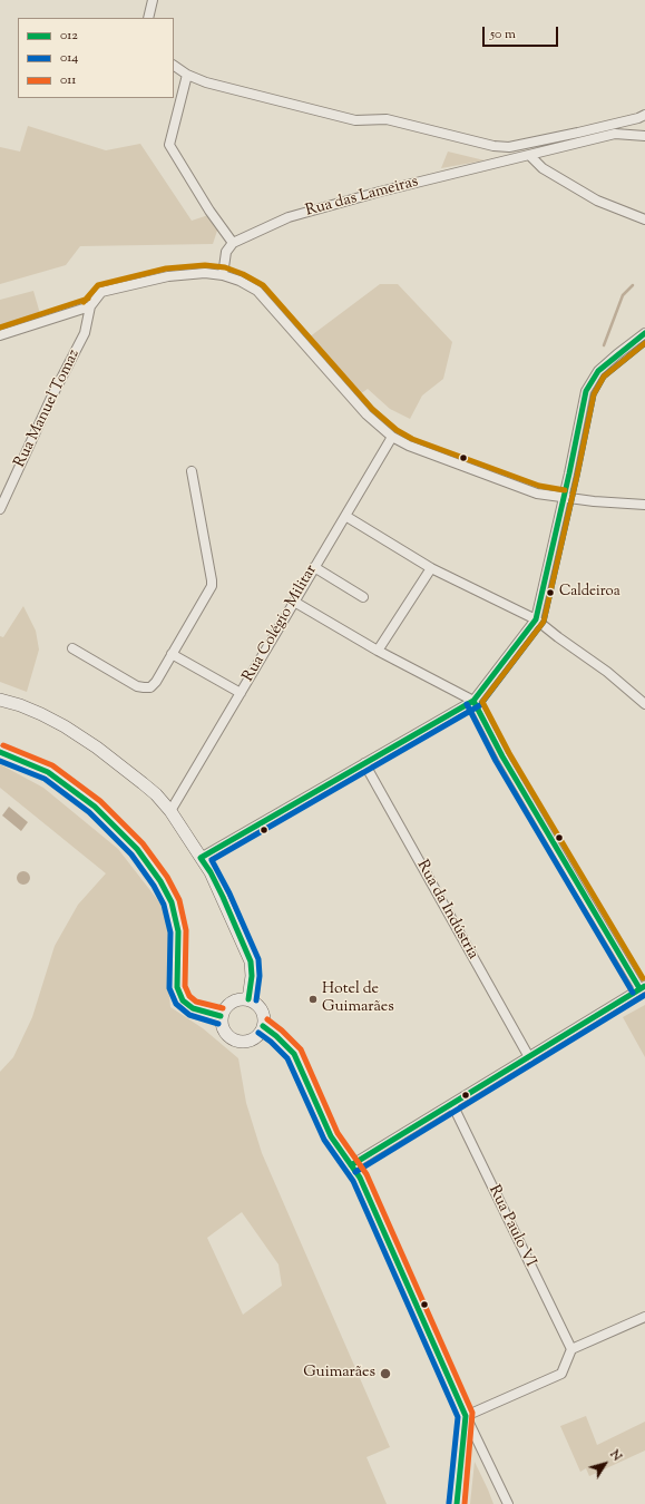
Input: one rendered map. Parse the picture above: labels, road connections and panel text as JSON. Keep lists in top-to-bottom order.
{
  "streets": {
    "street": [
      "Rua das Lameiras",
      "Rua Manuel Tomaz",
      "Rua Colégio Militar",
      "Rua da Indústria",
      "Rua Paulo VI"
    ]
  },
  "places": ["Caldeiroa", "Hotel de Guimarães", "Guimarães"],
  "lines": ["transit line 012", "transit line 014", "transit line 011"],
  "legend": ["012", "014", "011"],
  "scale_bar": "50 m",
  "north": "top right"
}
